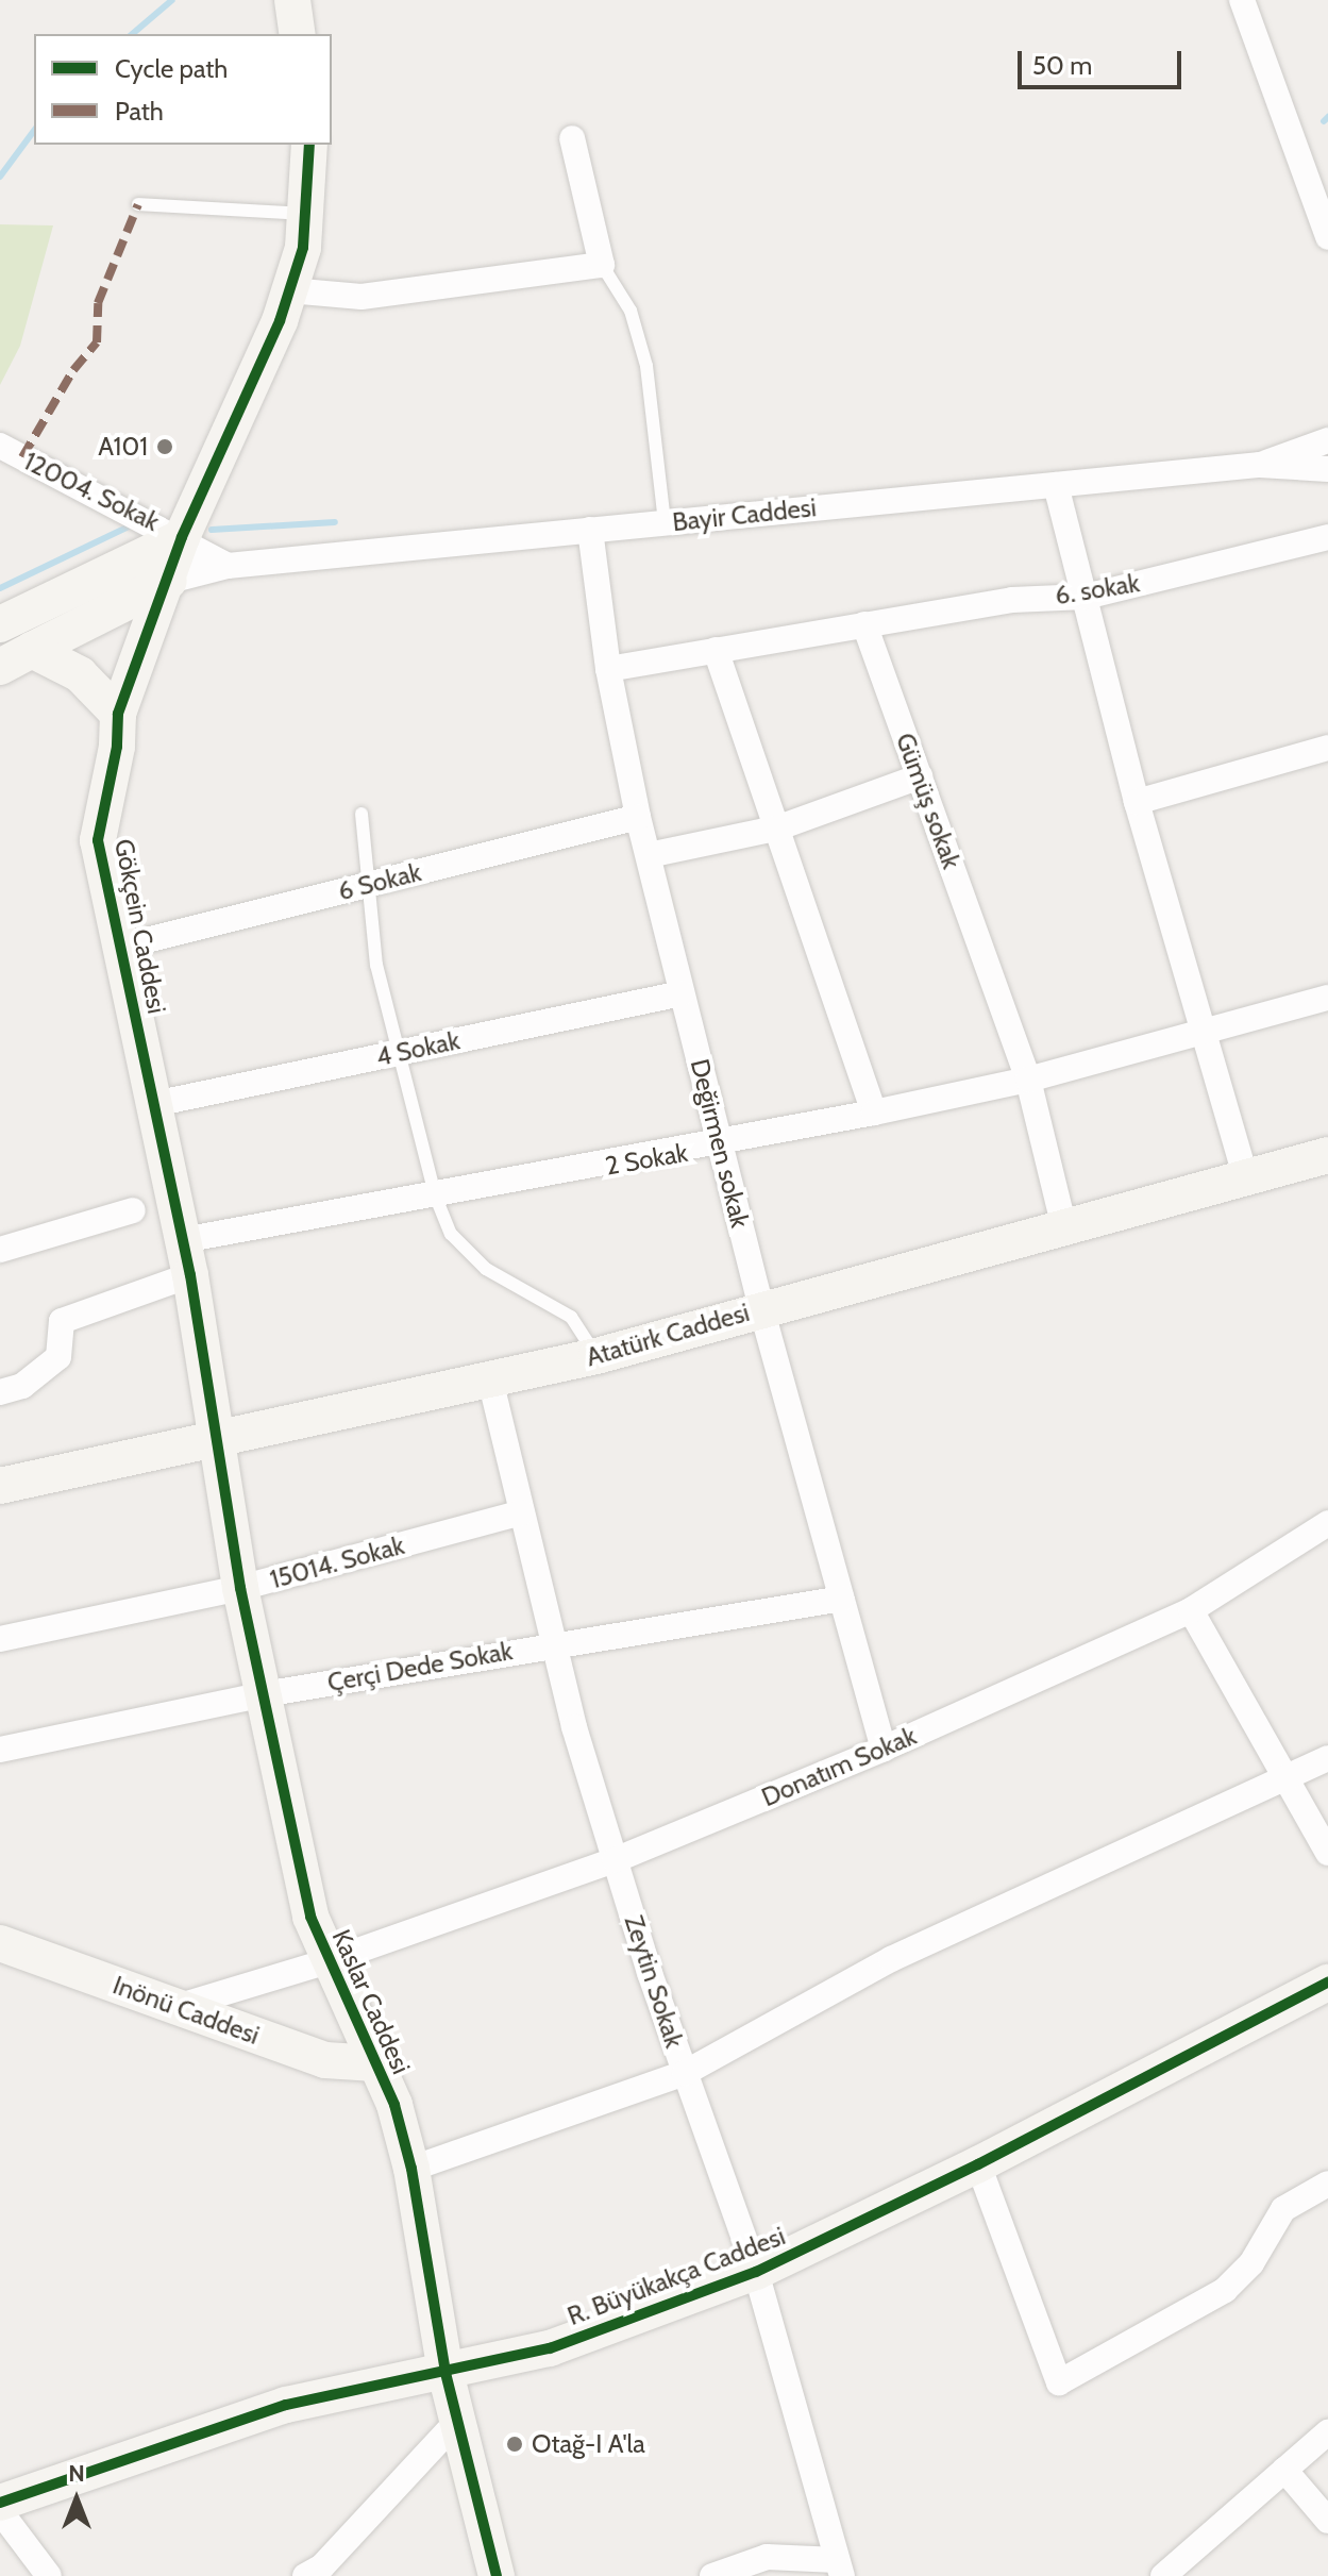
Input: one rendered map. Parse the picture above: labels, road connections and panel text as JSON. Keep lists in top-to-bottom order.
{
  "streets": {
    "street": [
      "12004. Sokak",
      "Bayir Caddesi",
      "6. sokak",
      "Gümüş sokak",
      "6 Sokak",
      "Gökçein Caddesi",
      "4 Sokak",
      "Değirmen sokak",
      "2 Sokak",
      "Atatürk Caddesi",
      "15014. Sokak",
      "Çerçi Dede Sokak",
      "Donatım Sokak",
      "Zeytin Sokak",
      "Kaslar Caddesi",
      "Inönü Caddesi",
      "R. Büyükakça Caddesi"
    ]
  },
  "crossings": [
    ["12004. Sokak", "Bayir Caddesi"],
    ["12004. Sokak", "Gökçein Caddesi"],
    ["Bayir Caddesi", "Gökçein Caddesi"],
    ["Bayir Caddesi", "Değirmen sokak"],
    ["6. sokak", "Gümüş sokak"],
    ["Gümüş sokak", "2 Sokak"],
    ["Gümüş sokak", "Atatürk Caddesi"],
    ["6 Sokak", "Gökçein Caddesi"],
    ["6 Sokak", "Değirmen sokak"],
    ["Gökçein Caddesi", "4 Sokak"],
    ["Gökçein Caddesi", "2 Sokak"],
    ["Gökçein Caddesi", "Atatürk Caddesi"],
    ["Gökçein Caddesi", "Kaslar Caddesi"],
    ["4 Sokak", "Değirmen sokak"],
    ["Değirmen sokak", "2 Sokak"],
    ["Değirmen sokak", "Atatürk Caddesi"],
    ["Değirmen sokak", "Çerçi Dede Sokak"],
    ["Değirmen sokak", "Donatım Sokak"],
    ["Atatürk Caddesi", "Zeytin Sokak"],
    ["Atatürk Caddesi", "Kaslar Caddesi"],
    ["15014. Sokak", "Zeytin Sokak"],
    ["15014. Sokak", "Kaslar Caddesi"],
    ["Çerçi Dede Sokak", "Zeytin Sokak"],
    ["Çerçi Dede Sokak", "Kaslar Caddesi"],
    ["Donatım Sokak", "Zeytin Sokak"],
    ["Donatım Sokak", "Kaslar Caddesi"],
    ["Donatım Sokak", "Inönü Caddesi"],
    ["Zeytin Sokak", "R. Büyükakça Caddesi"],
    ["Kaslar Caddesi", "Inönü Caddesi"],
    ["Kaslar Caddesi", "R. Büyükakça Caddesi"]
  ],
  "places": ["A101", "Otağ-I A'la"],
  "legend": ["Cycle path", "Path"],
  "scale_bar": "50 m",
  "north": "top"
}
